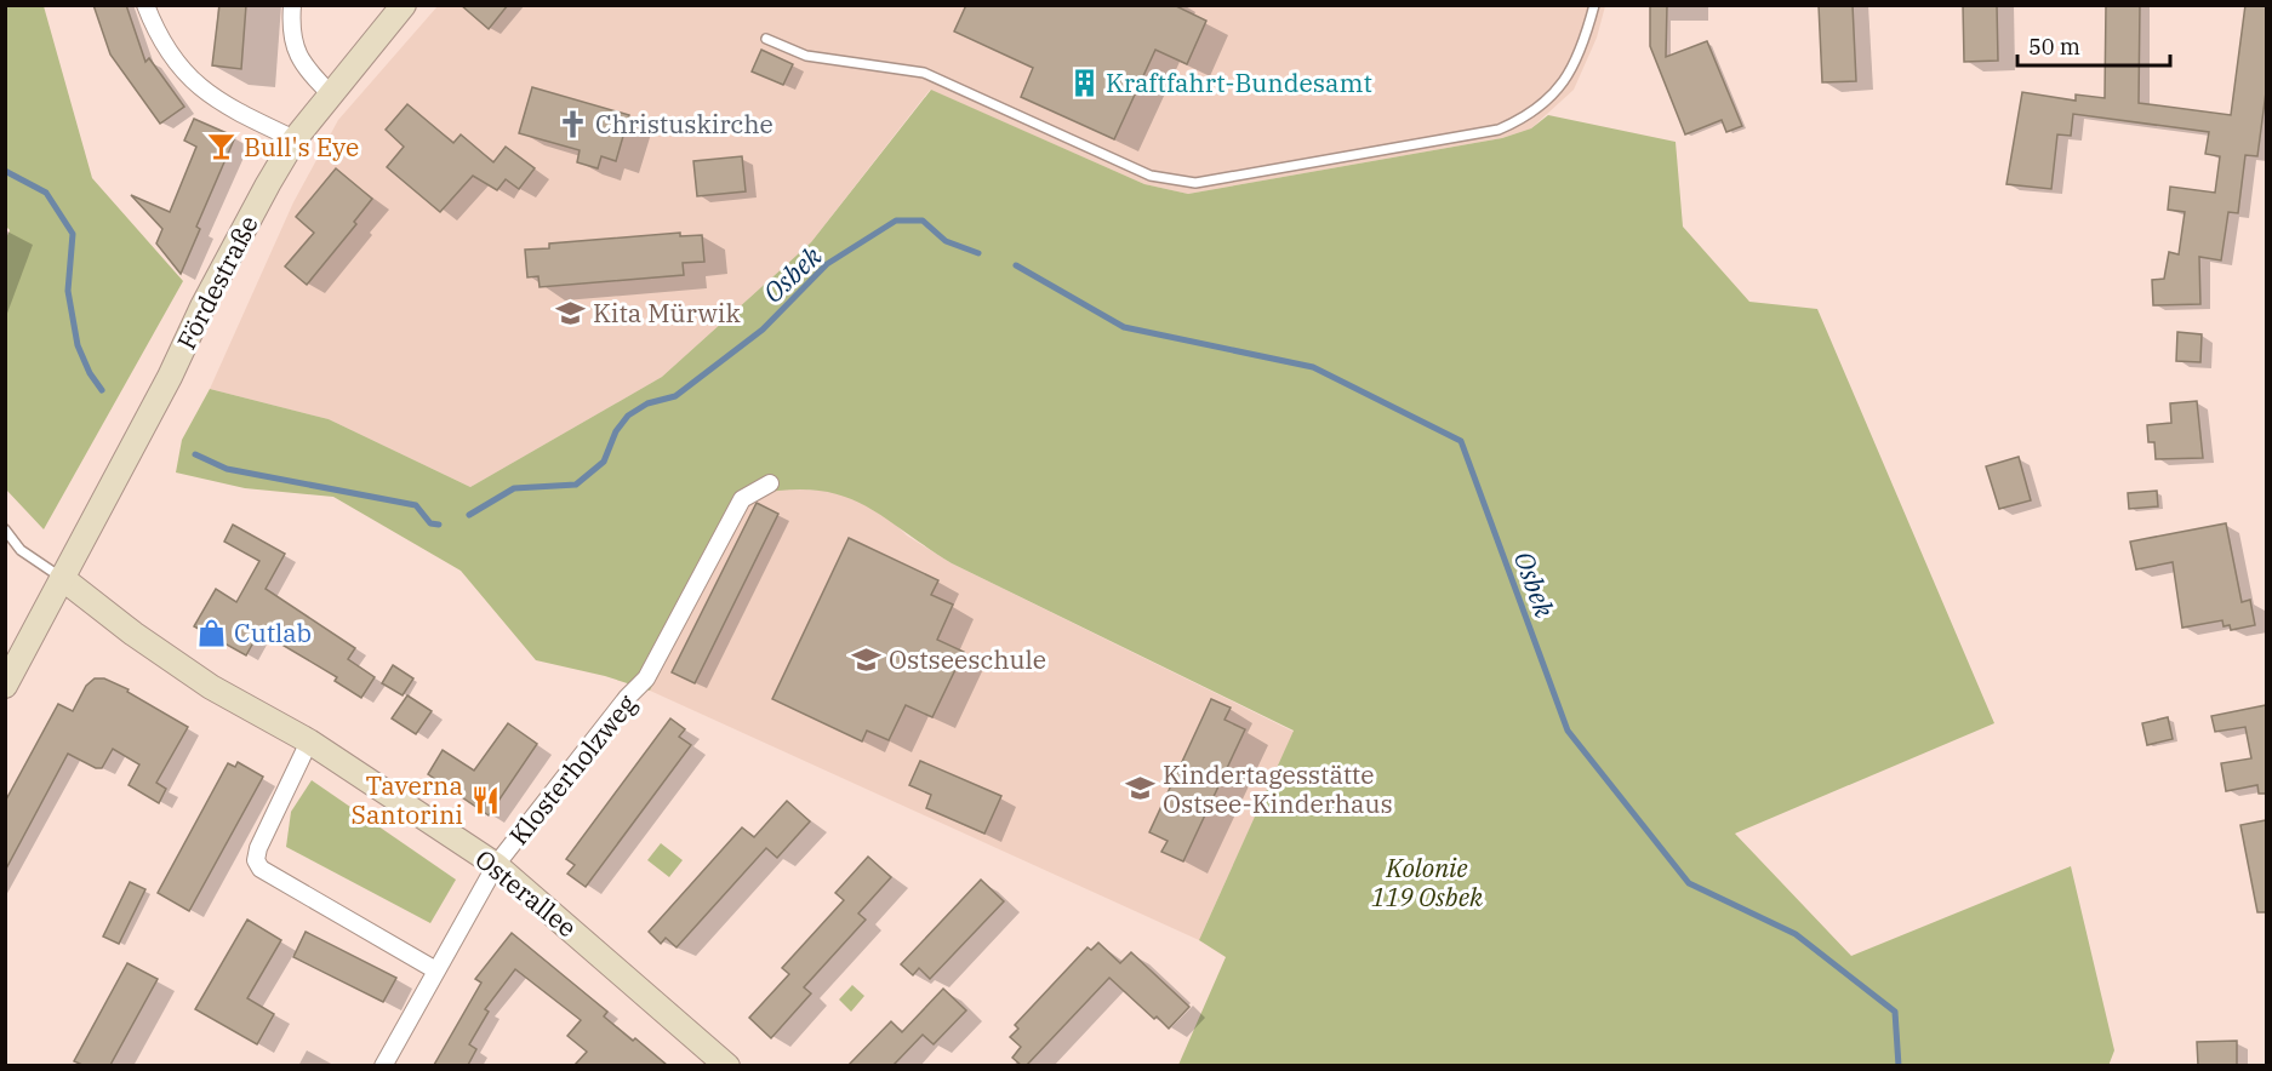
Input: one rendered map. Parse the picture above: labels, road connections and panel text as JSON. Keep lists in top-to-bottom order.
{
  "streets": {
    "street": ["Fördestraße", "Klosterholzweg", "Osterallee"]
  },
  "crossings": [
    ["Fördestraße", "Osterallee"],
    ["Klosterholzweg", "Osterallee"]
  ],
  "water": ["Osbek"],
  "parks": ["Kolonie 119 Osbek"],
  "places": {
    "building": ["Kraftfahrt-Bundesamt"],
    "church": ["Christuskirche"],
    "bar": ["Bull's Eye"],
    "school or university": ["Kita Mürwik", "Ostseeschule", "Kindertagesstätte Ostsee-Kinderhaus"],
    "shop": ["Cutlab"],
    "restaurant": ["Taverna Santorini"]
  },
  "scale_bar": "50 m"
}
